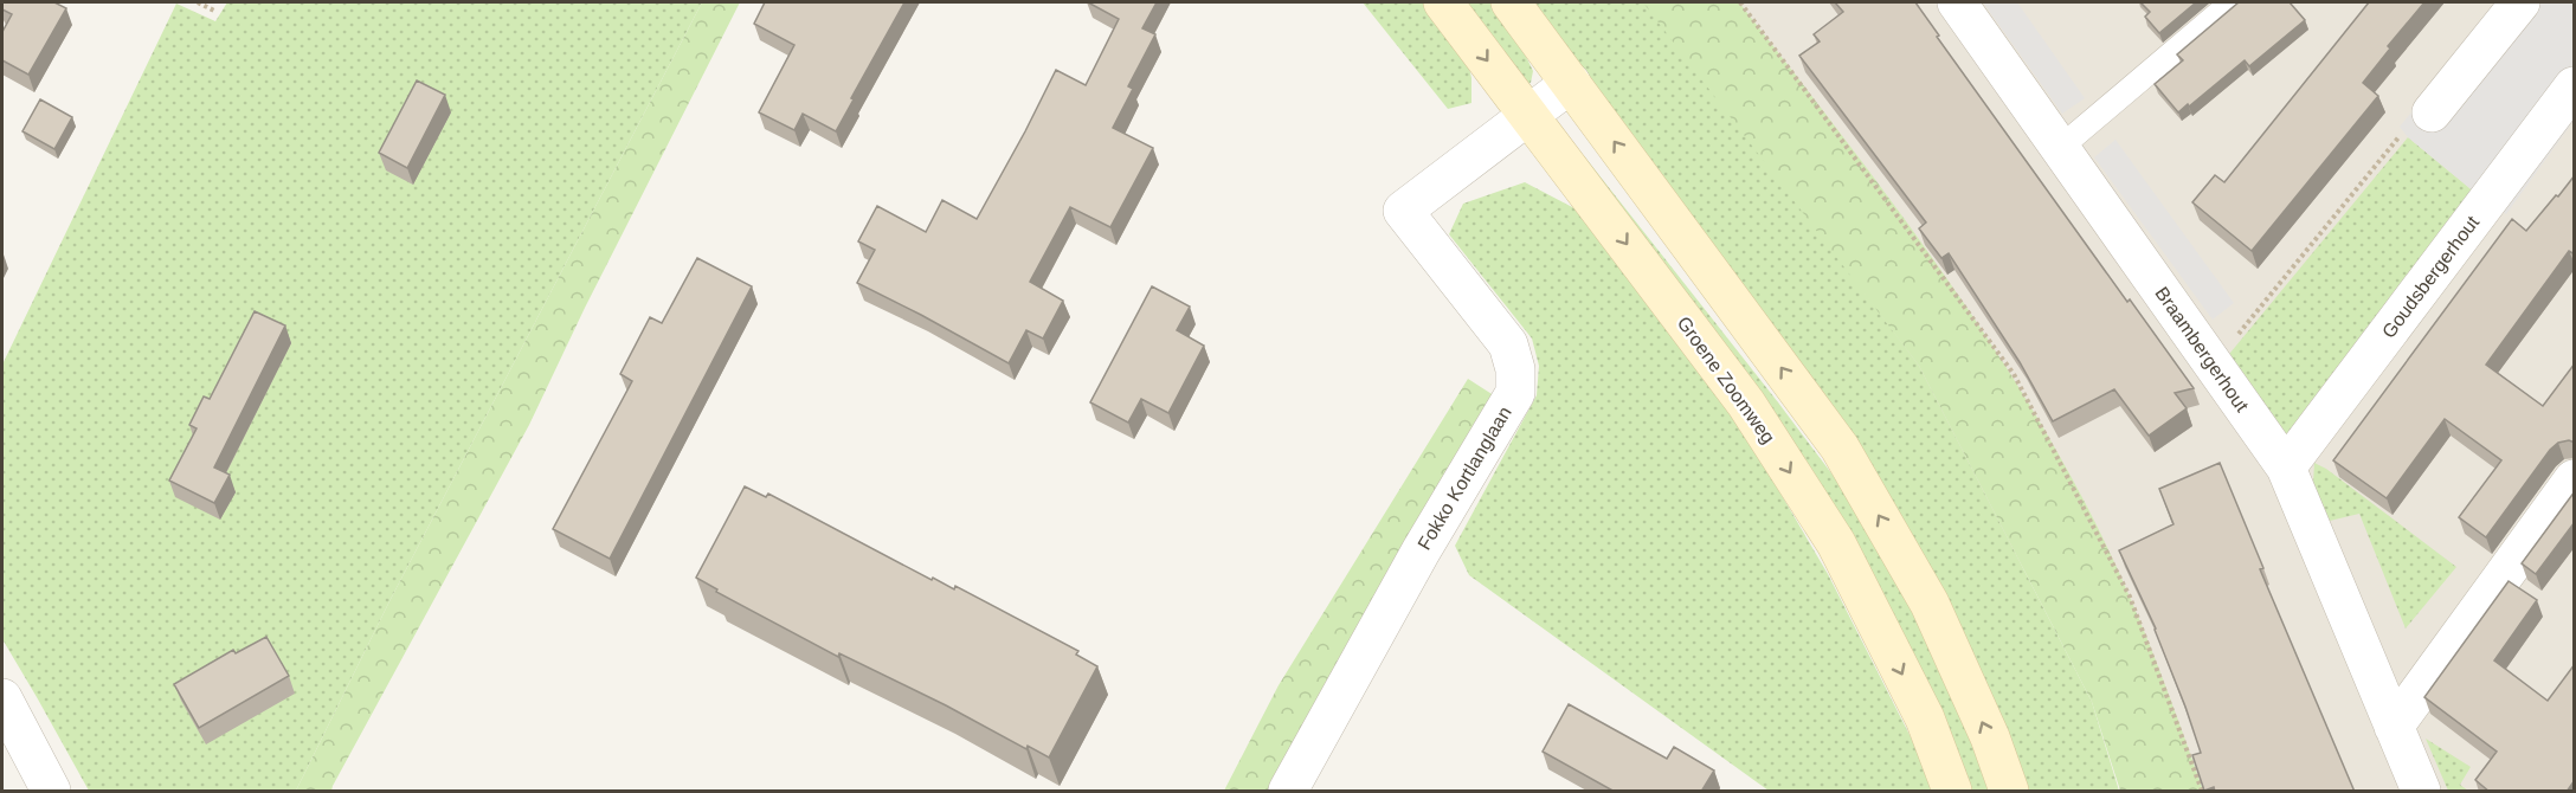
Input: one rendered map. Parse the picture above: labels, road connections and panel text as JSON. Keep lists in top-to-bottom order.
{
  "streets": {
    "main road": ["Groene Zoomweg"],
    "street": ["Goudsbergerhout", "Braambergerhout", "Fokko Kortlanglaan"]
  },
  "crossings": [
    ["Goudsbergerhout", "Braambergerhout"],
    ["Groene Zoomweg", "Fokko Kortlanglaan"]
  ]
}
